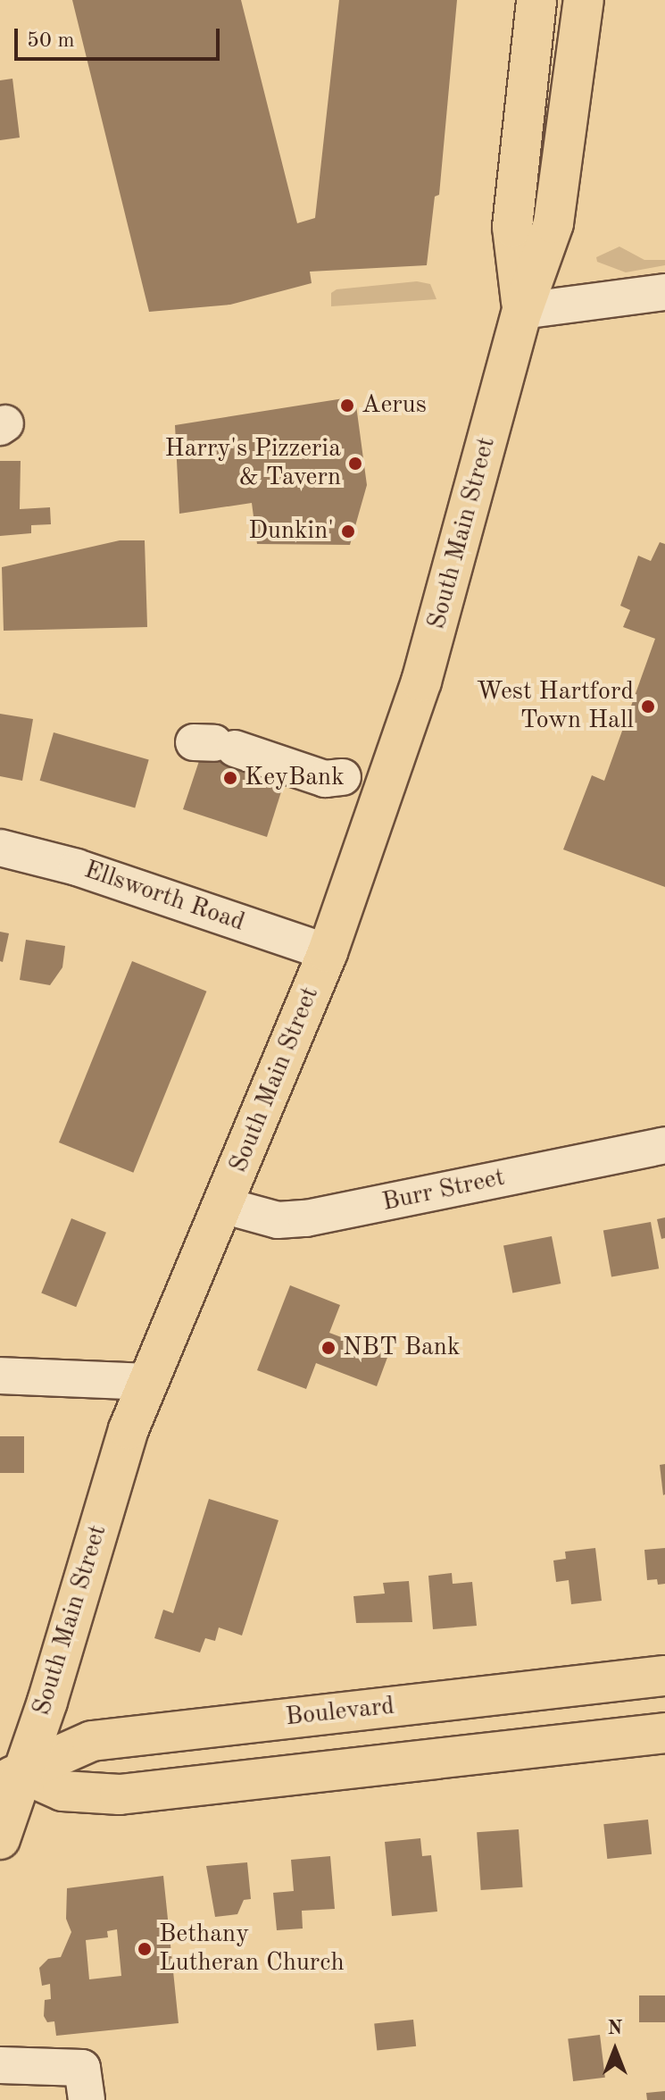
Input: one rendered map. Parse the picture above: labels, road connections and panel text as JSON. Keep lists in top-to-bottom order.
{
  "streets": {
    "main road": ["South Main Street", "Boulevard"],
    "street": ["Ellsworth Road", "Burr Street"]
  },
  "crossings": [
    ["South Main Street", "Ellsworth Road"],
    ["South Main Street", "Burr Street"],
    ["South Main Street", "Boulevard"]
  ],
  "places": [
    "Aerus",
    "Harry's Pizzeria & Tavern",
    "Dunkin'",
    "West Hartford Town Hall",
    "KeyBank",
    "NBT Bank",
    "Bethany Lutheran Church"
  ],
  "scale_bar": "50 m",
  "north": "top"
}
